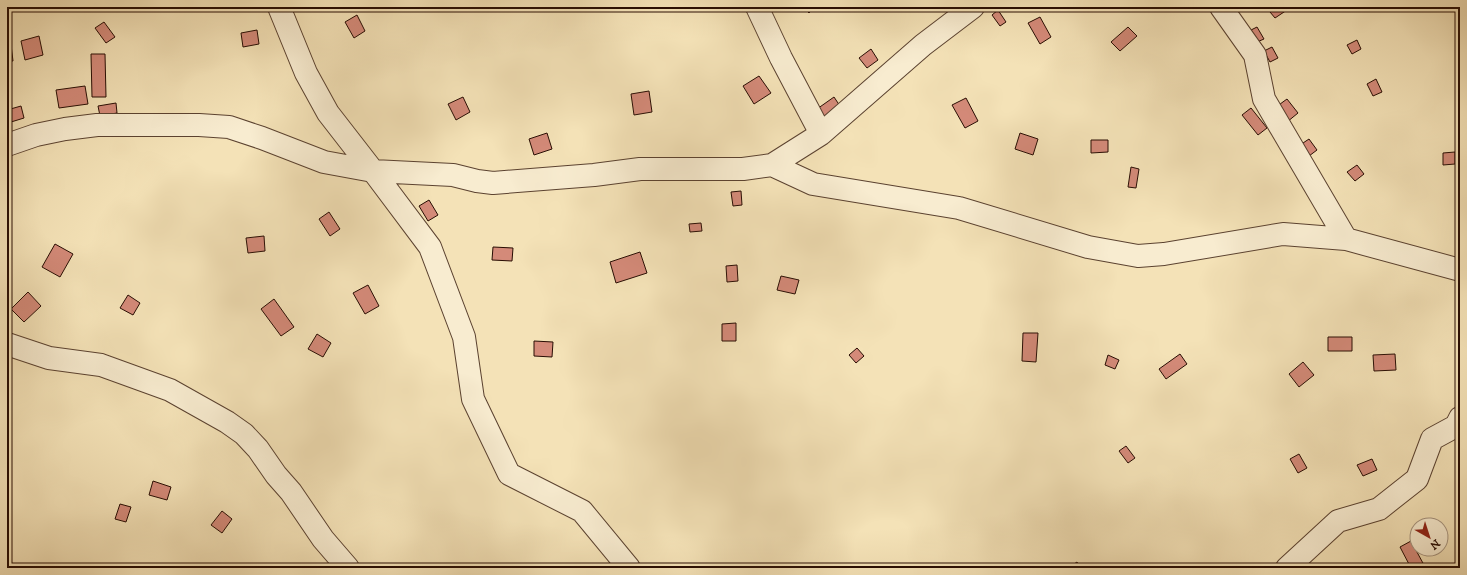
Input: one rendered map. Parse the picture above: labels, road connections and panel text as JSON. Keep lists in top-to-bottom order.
{
  "north": "bottom right"
}
